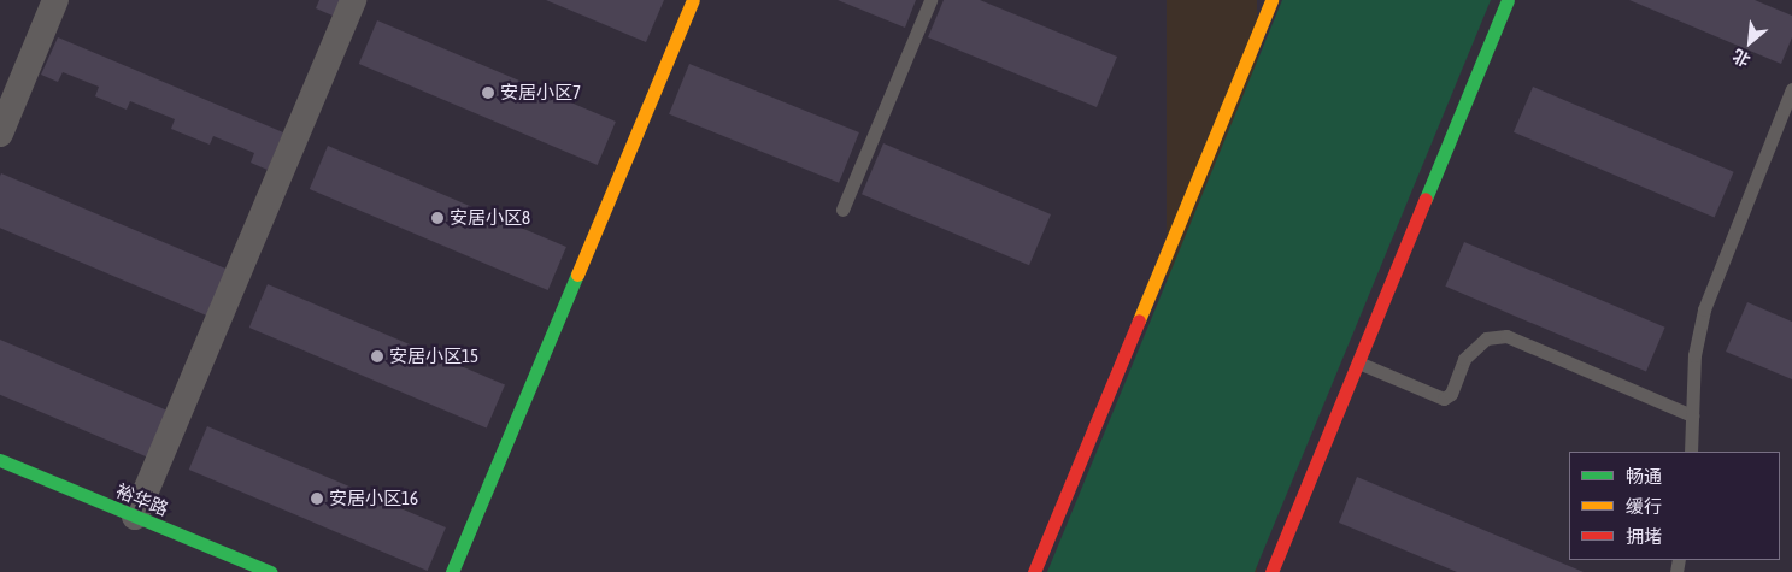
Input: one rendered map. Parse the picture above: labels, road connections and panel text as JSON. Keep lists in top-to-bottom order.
{
  "streets": {
    "street": ["裕华路"]
  },
  "places": [
    "安居小区7",
    "安居小区8",
    "安居小区15",
    "安居小区16"
  ],
  "legend": ["畅通", "缓行", "拥堵"],
  "north": "bottom left"
}
